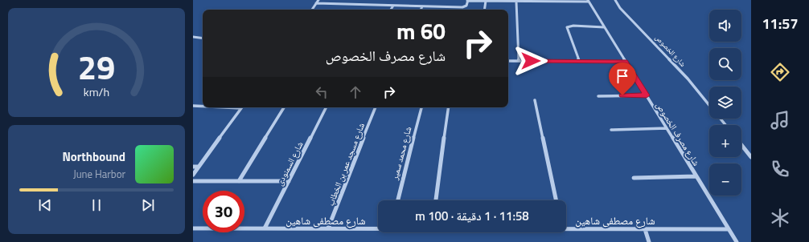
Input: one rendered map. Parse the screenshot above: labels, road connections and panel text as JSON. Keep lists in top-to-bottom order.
{
  "streets": {
    "street": [
      "شارع الخصوص",
      "شارع مصرف الخصوص",
      "شارع محمد سمير",
      "شارع السمنودى",
      "شارع مسجد عمر بن الخطاب",
      "شارع مصطفى شاهين"
    ]
  },
  "crossings": [
    ["شارع مصرف الخصوص", "شارع مصطفى شاهين"],
    ["شارع السمنودى", "شارع مصطفى شاهين"],
    ["شارع مسجد عمر بن الخطاب", "شارع مصطفى شاهين"]
  ],
  "page": {
    "tabs": "11:57",
    "map_buttons": ["+", "−"],
    "turn": ["60 m", "شارع مصرف الخصوص"],
    "song": ["Northbound", "June Harbor"],
    "limit": "30",
    "trip": "11:58 · 1 دقيقة · 100 m",
    "gauge": ["29", "km/h"]
  }
}
